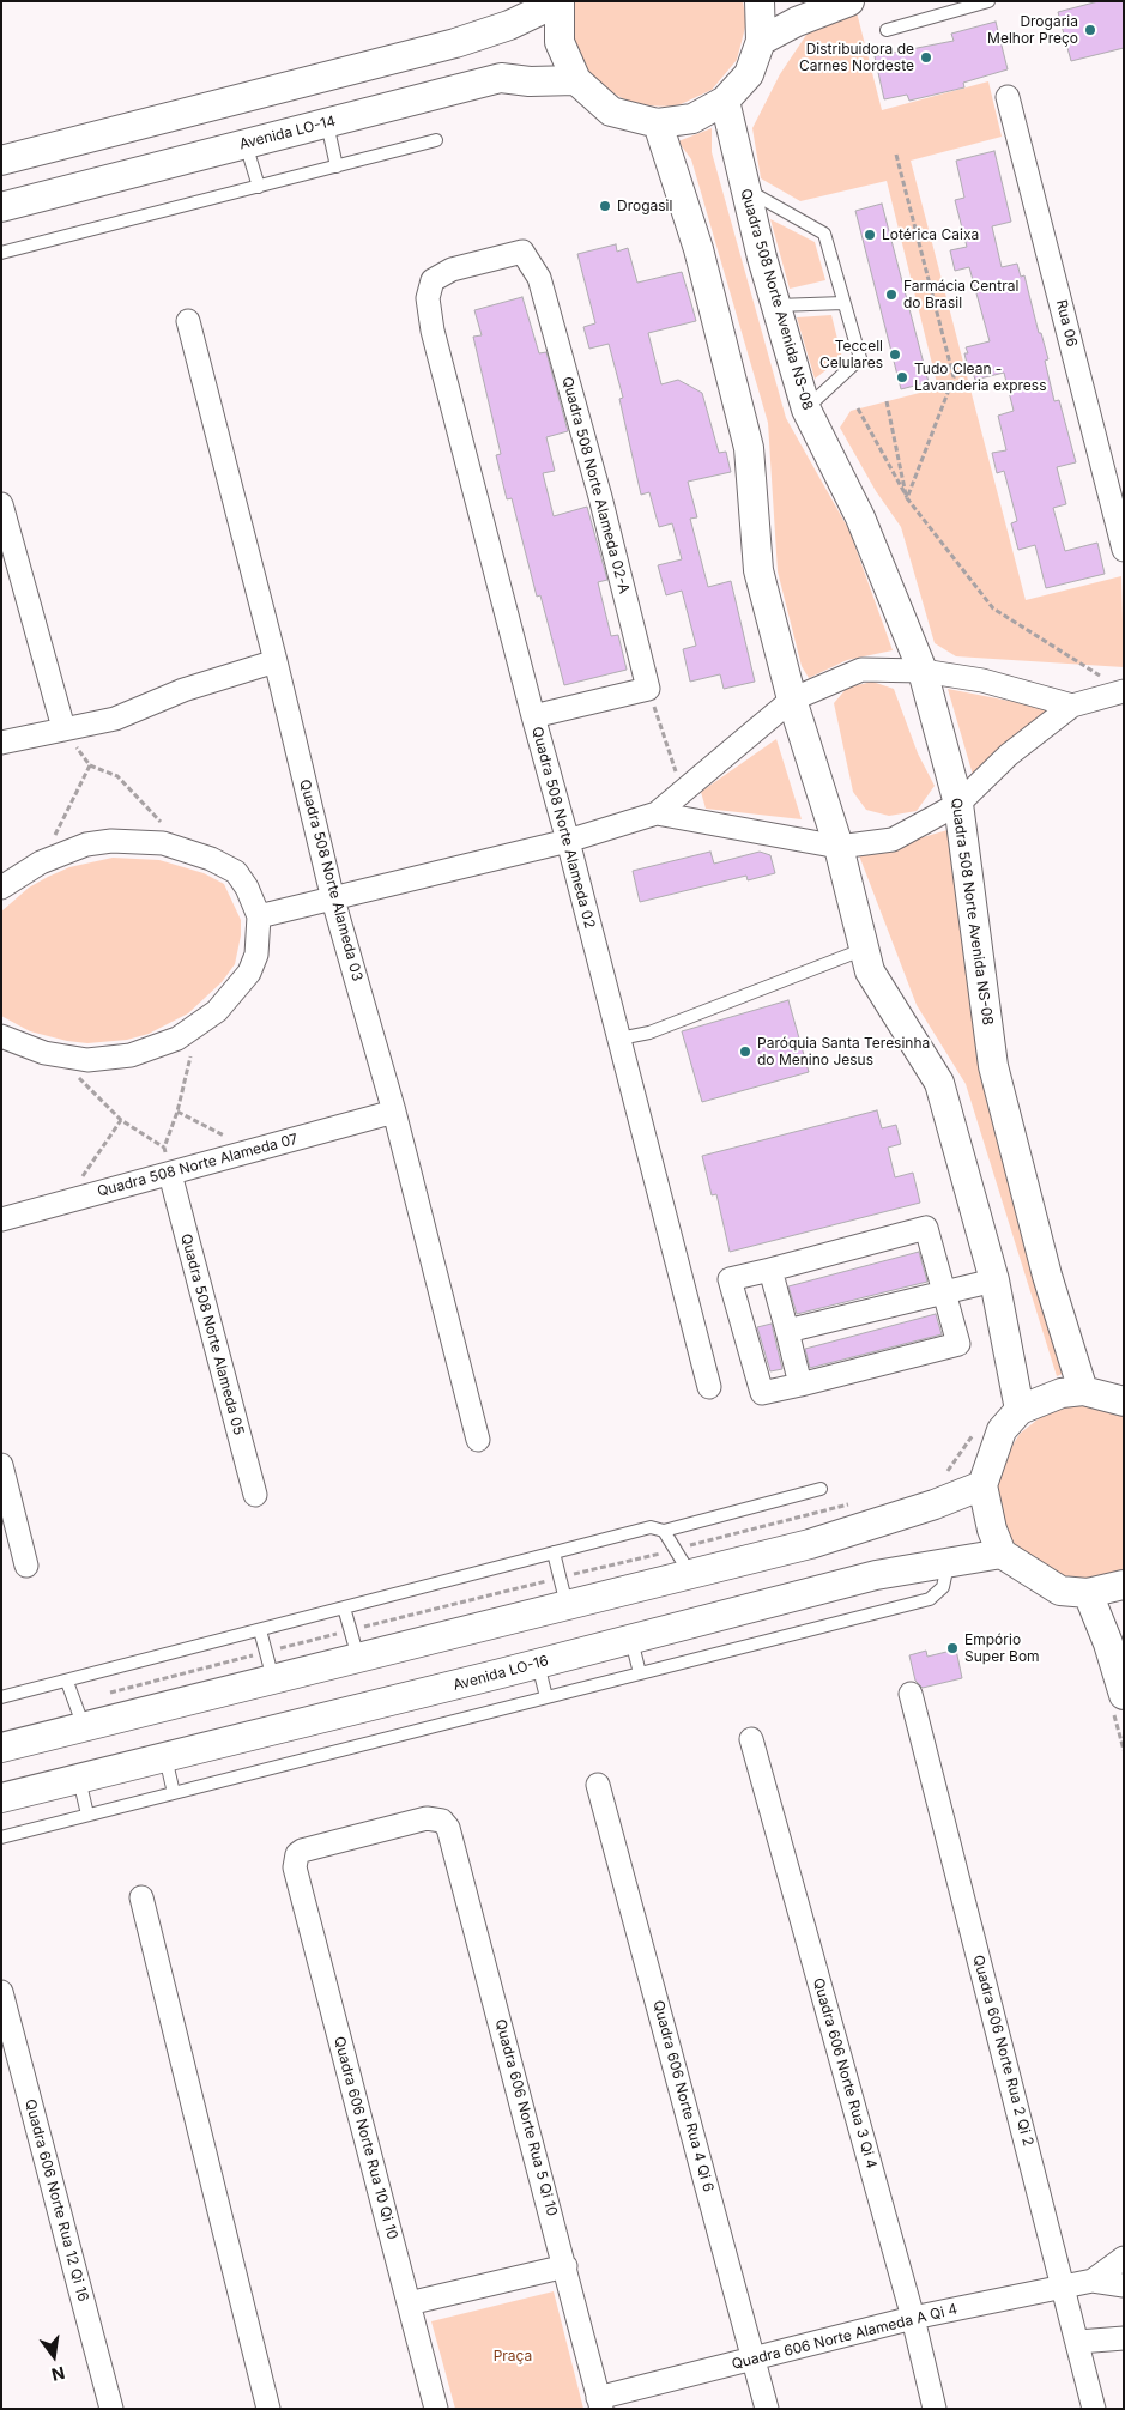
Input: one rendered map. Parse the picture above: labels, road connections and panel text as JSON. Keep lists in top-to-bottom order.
{
  "streets": {
    "street": [
      "Avenida LO-14",
      "Quadra 508 Norte Avenida NS-08",
      "Rua 06",
      "Quadra 508 Norte Alameda 02-A",
      "Quadra 508 Norte Alameda 02",
      "Quadra 508 Norte Alameda 03",
      "Quadra 508 Norte Alameda 07",
      "Quadra 508 Norte Alameda 05",
      "Avenida LO-16",
      "Quadra 606 Norte Rua 2 Qi 2",
      "Quadra 606 Norte Rua 3 Qi 4",
      "Quadra 606 Norte Rua 4 Qi 6",
      "Quadra 606 Norte Rua 5 Qi 10",
      "Quadra 606 Norte Rua 10 Qi 10",
      "Quadra 606 Norte Rua 12 Qi 16",
      "Quadra 606 Norte Alameda A Qi 4"
    ]
  },
  "crossings": [
    ["Quadra 508 Norte Alameda 02-A", "Quadra 508 Norte Alameda 02"],
    ["Quadra 508 Norte Alameda 03", "Quadra 508 Norte Alameda 07"],
    ["Quadra 508 Norte Alameda 07", "Quadra 508 Norte Alameda 05"],
    ["Quadra 606 Norte Rua 2 Qi 2", "Quadra 606 Norte Alameda A Qi 4"],
    ["Quadra 606 Norte Rua 3 Qi 4", "Quadra 606 Norte Alameda A Qi 4"],
    ["Quadra 606 Norte Rua 4 Qi 6", "Quadra 606 Norte Alameda A Qi 4"],
    ["Quadra 606 Norte Rua 5 Qi 10", "Quadra 606 Norte Rua 10 Qi 10"],
    ["Quadra 606 Norte Rua 5 Qi 10", "Quadra 606 Norte Alameda A Qi 4"]
  ],
  "parks": ["Praça"],
  "places": [
    "Drogaria Melhor Preço",
    "Distribuidora de Carnes Nordeste",
    "Drogasil",
    "Lotérica Caixa",
    "Farmácia Central do Brasil",
    "Teccell Celulares",
    "Tudo Clean - Lavanderia express",
    "Paróquia Santa Teresinha do Menino Jesus",
    "Empório Super Bom"
  ],
  "north": "bottom"
}
